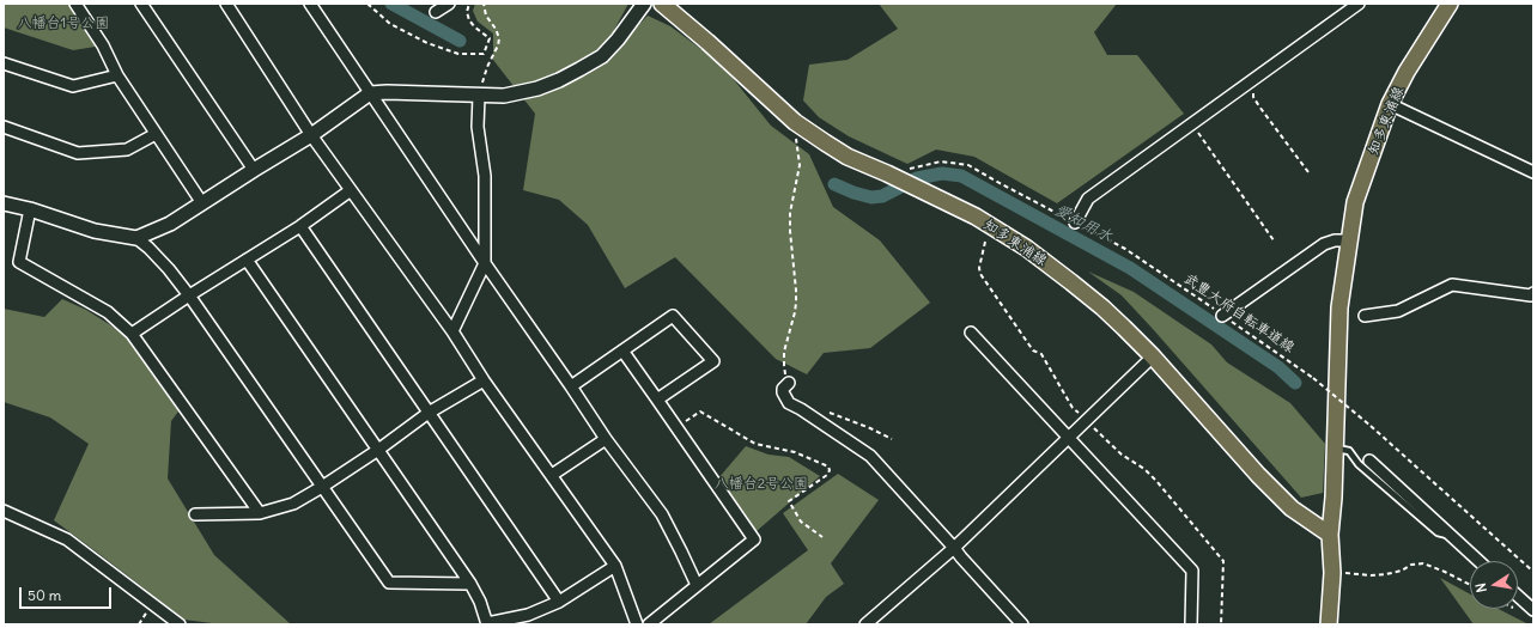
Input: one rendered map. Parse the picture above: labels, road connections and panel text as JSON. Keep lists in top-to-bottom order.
{
  "streets": {
    "main road": ["知多東浦線"],
    "path": ["武豊大府自転車道線"]
  },
  "crossings": [
    ["知多東浦線", "武豊大府自転車道線"]
  ],
  "water": ["愛知用水"],
  "parks": ["八幡台1号公園", "八幡台2号公園"],
  "scale_bar": "50 m",
  "north": "left"
}
